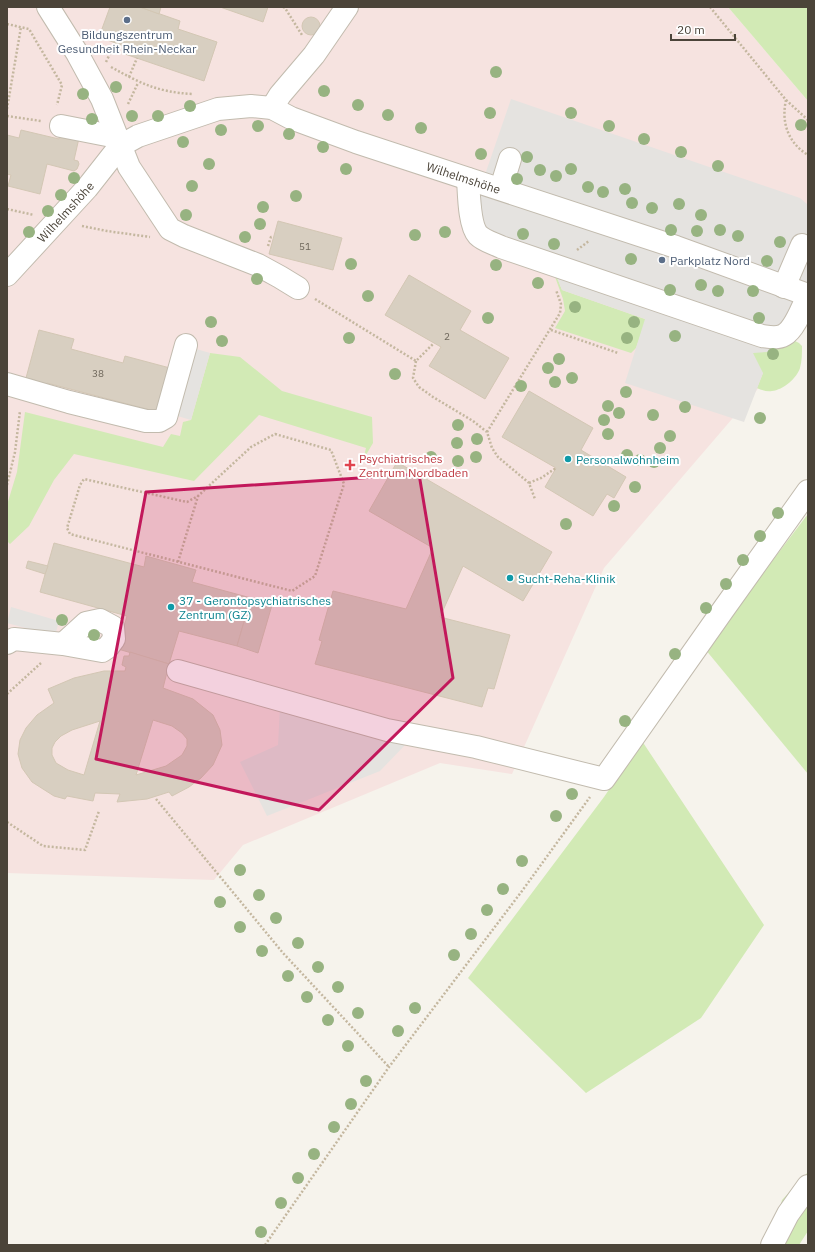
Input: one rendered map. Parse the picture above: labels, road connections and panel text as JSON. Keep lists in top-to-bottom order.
{
  "streets": {
    "street": ["Wilhelmshöhe"]
  },
  "places": {
    "other": [
      "Bildungszentrum Gesundheit Rhein-Neckar",
      "Parkplatz Nord",
      "Personalwohnheim",
      "Sucht-Reha-Klinik",
      "37 - Gerontopsychiatrisches Zentrum (GZ)"
    ],
    "health": ["Psychiatrisches Zentrum Nordbaden"]
  },
  "house_numbers": ["51", "2", "38"],
  "scale_bar": "20 m"
}
